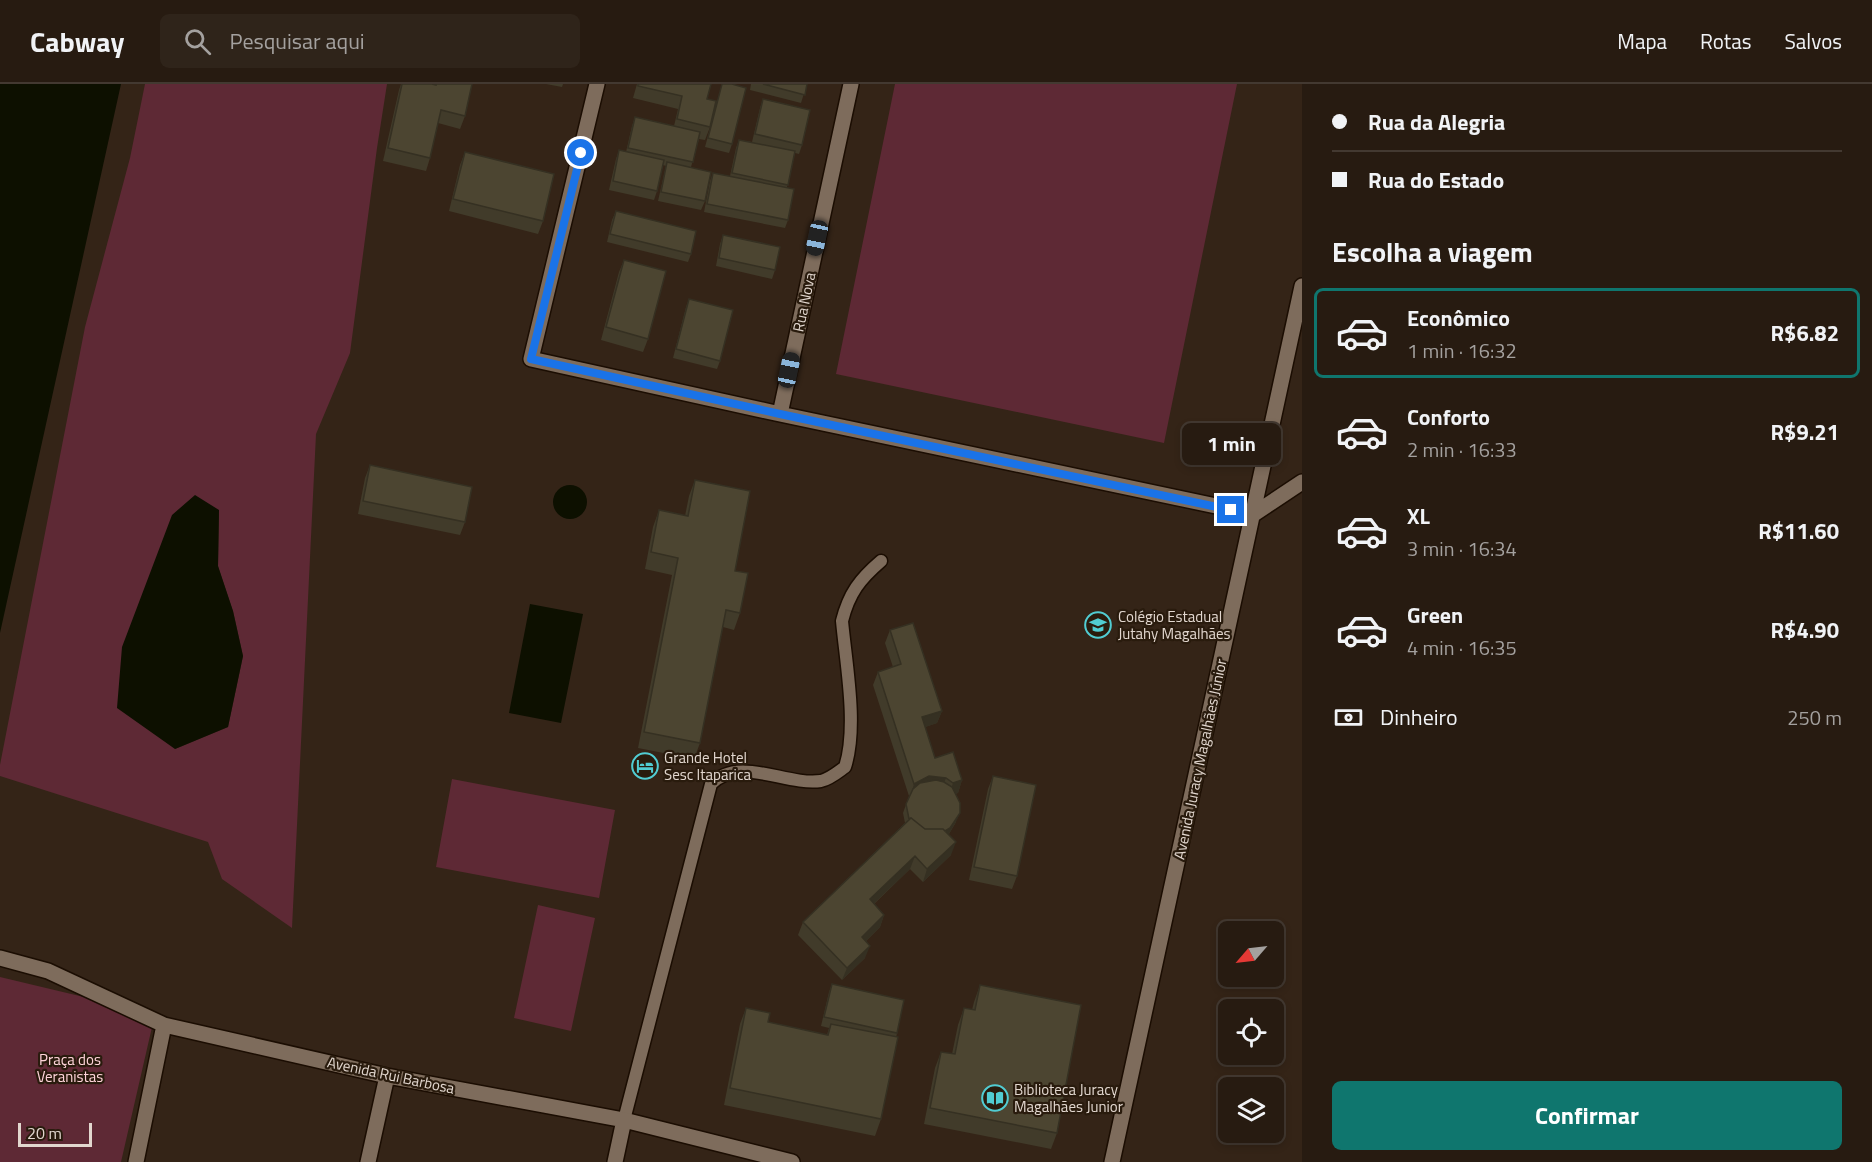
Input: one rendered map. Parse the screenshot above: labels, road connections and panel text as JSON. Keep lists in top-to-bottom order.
{
  "streets": {
    "street": ["Rua Nova", "Avenida Juracy Magalhães Júnior", "Avenida Rui Barbosa"]
  },
  "parks": ["Praça dos Veranistas"],
  "places": {
    "school or university": ["Colégio Estadual Jutahy Magalhães"],
    "hotel": ["Grande Hotel Sesc Itaparica"],
    "library": ["Biblioteca Juracy Magalhães Junior"]
  },
  "scale_bar": "20 m",
  "north": "bottom left",
  "page": {
    "header": "Cabway",
    "search": "Pesquisar aqui",
    "nav": ["Mapa", "Rotas", "Salvos"],
    "banner": ["Rua da Alegria", "Rua do Estado"],
    "heading": "Escolha a viagem",
    "list": [
      {
        "name": "Econômico",
        "note": "1 min · 16:32",
        "value": "R$6.82"
      },
      {
        "name": "Conforto",
        "note": "2 min · 16:33",
        "value": "R$9.21"
      },
      {
        "name": "XL",
        "note": "3 min · 16:34",
        "value": "R$11.60"
      },
      {
        "name": "Green",
        "note": "4 min · 16:35",
        "value": "R$4.90"
      }
    ],
    "bubble": "1 min",
    "pay": ["Dinheiro", "250 m"],
    "buttons": "Confirmar",
    "scale": "20 m"
  }
}
